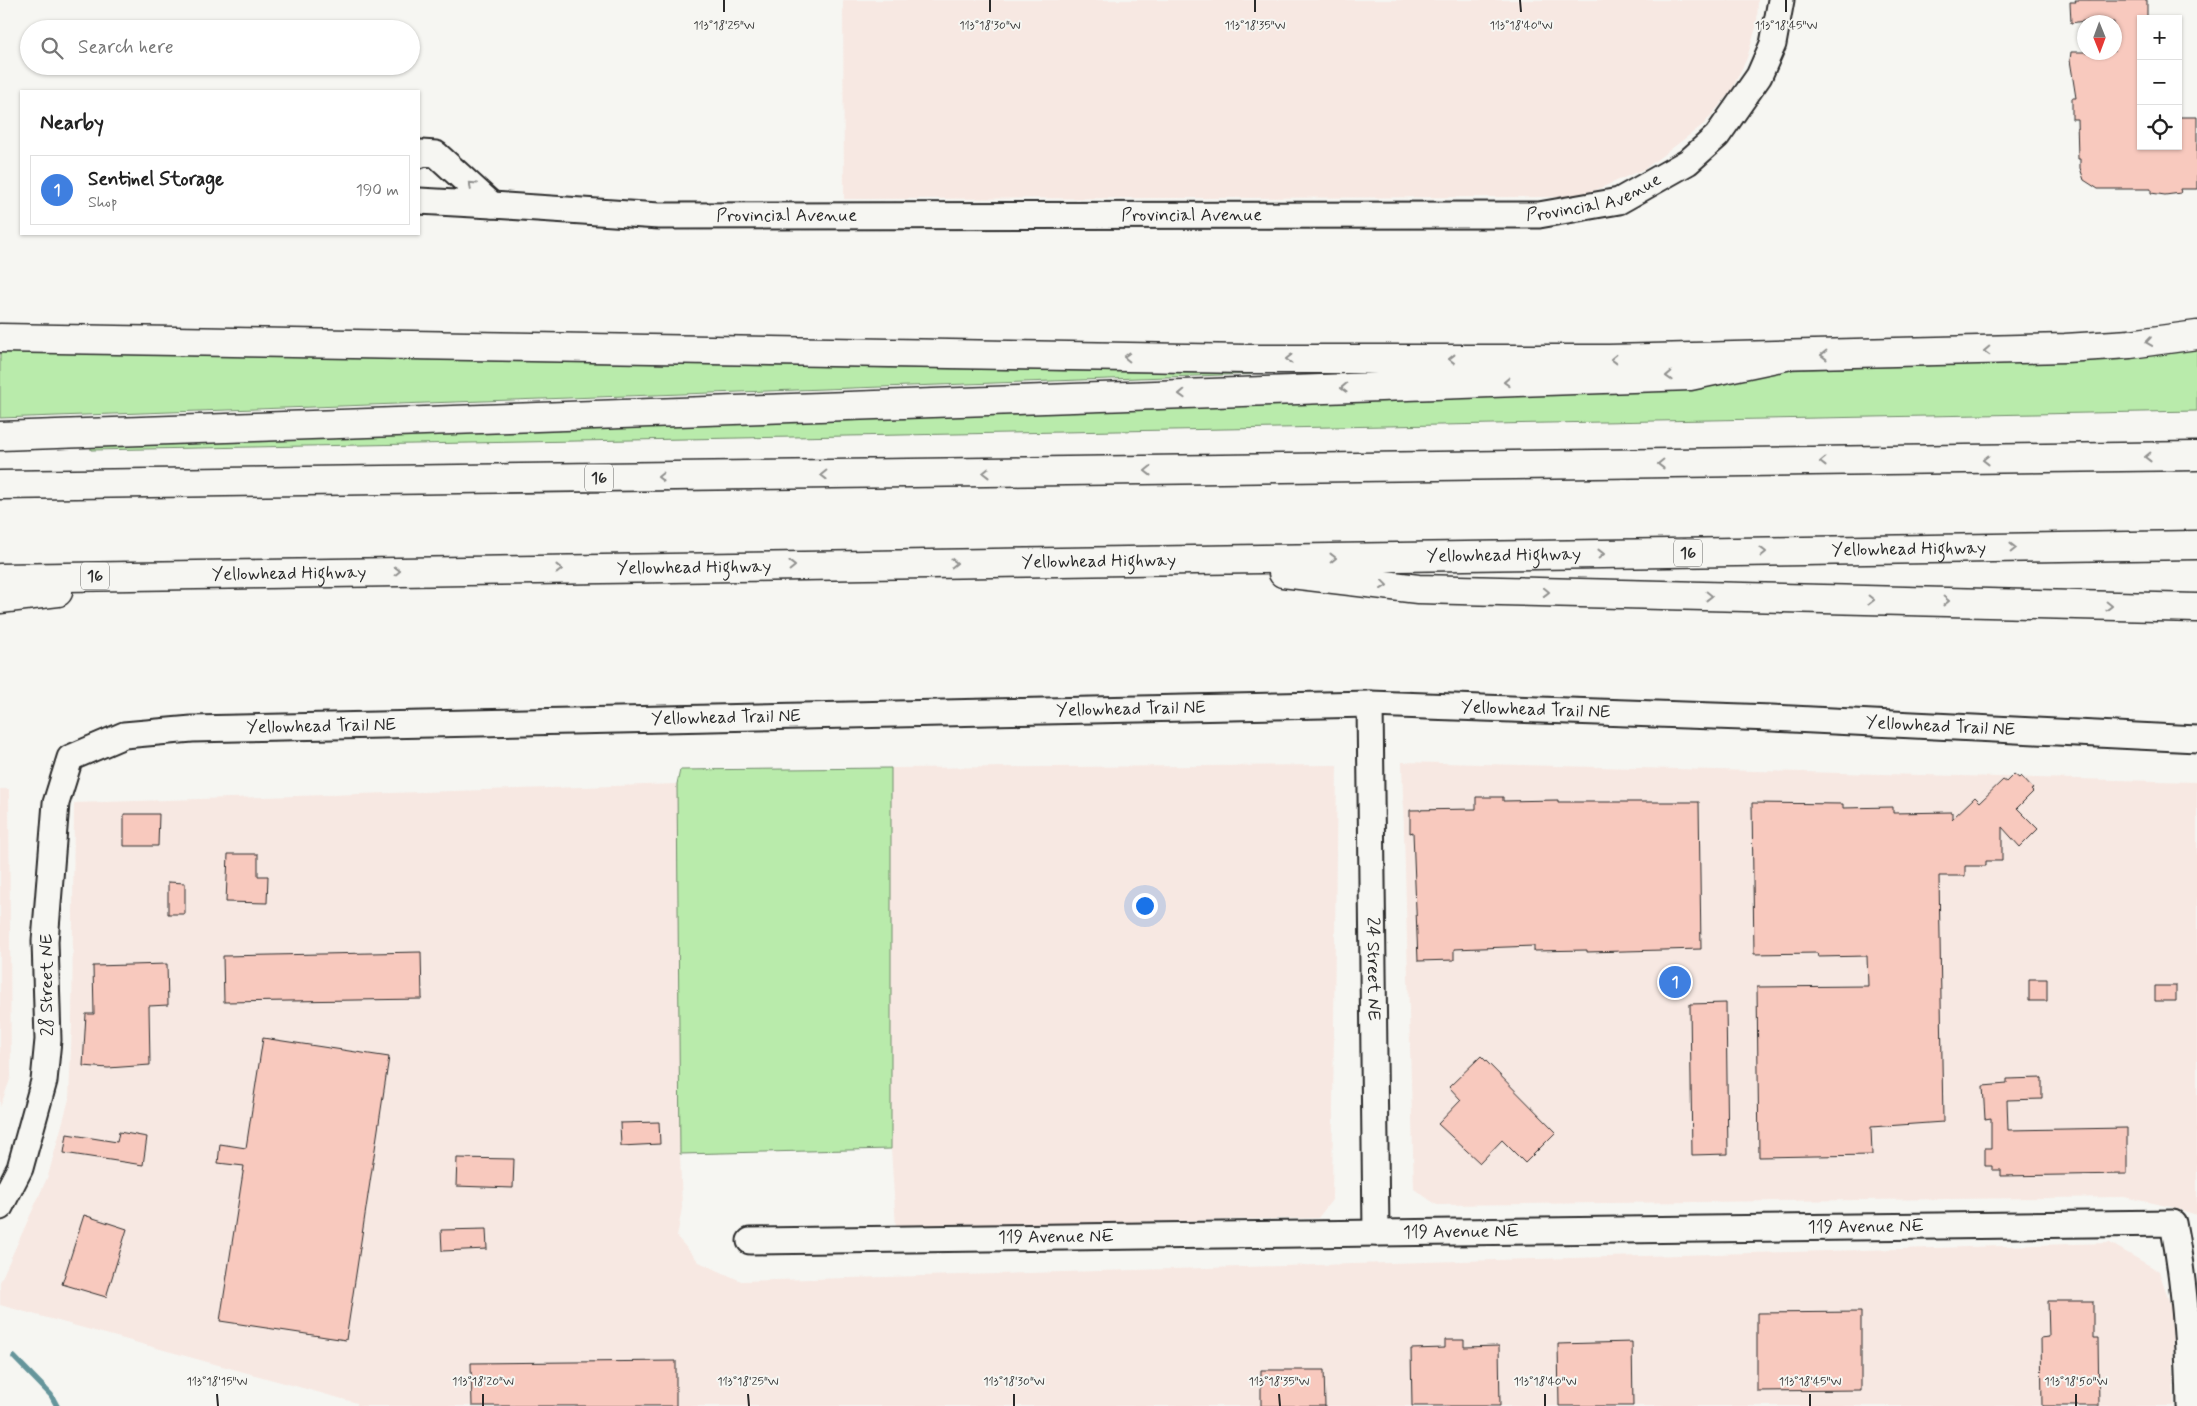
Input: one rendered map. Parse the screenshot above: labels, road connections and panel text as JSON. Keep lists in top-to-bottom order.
{
  "streets": {
    "main road": ["16", "Yellowhead Highway"],
    "street": [
      "Provincial Avenue",
      "Yellowhead Trail NE",
      "24 Street NE",
      "28 Street NE",
      "119 Avenue NE"
    ]
  },
  "crossings": [
    ["Yellowhead Trail NE", "24 Street NE"],
    ["Yellowhead Trail NE", "28 Street NE"],
    ["24 Street NE", "119 Avenue NE"]
  ],
  "north": "bottom",
  "page": {
    "map_buttons": ["+", "−"],
    "search": "Search here",
    "heading": "Nearby",
    "list": [
      {
        "mark": "1",
        "name": "Sentinel Storage",
        "note": "Shop",
        "value": "190 m"
      }
    ],
    "pins": "1"
  },
  "coordinates": [
    "113°18'25\"W",
    "113°18'30\"W",
    "113°18'35\"W",
    "113°18'40\"W",
    "113°18'45\"W",
    "113°18'15\"W",
    "113°18'20\"W",
    "113°18'50\"W"
  ]
}
